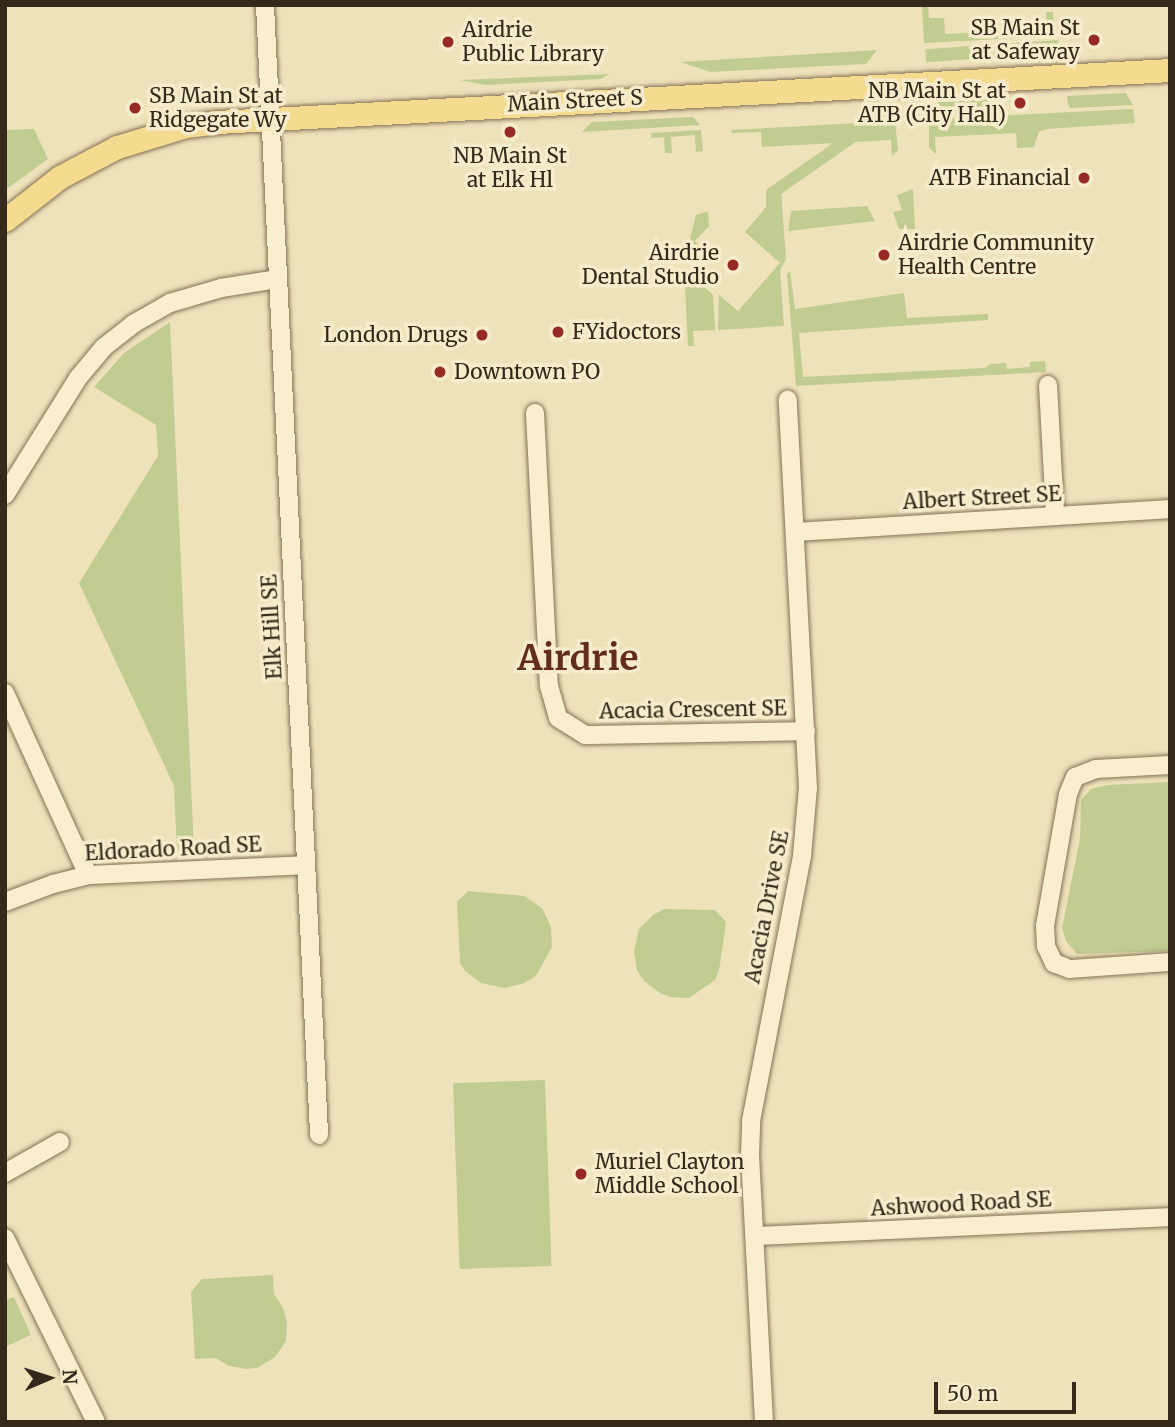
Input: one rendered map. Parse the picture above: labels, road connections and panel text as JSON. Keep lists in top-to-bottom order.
{
  "streets": {
    "main road": ["Main Street S"],
    "street": [
      "Albert Street SE",
      "Elk Hill SE",
      "Acacia Crescent SE",
      "Eldorado Road SE",
      "Acacia Drive SE",
      "Ashwood Road SE"
    ]
  },
  "crossings": [
    ["Main Street S", "Elk Hill SE"],
    ["Albert Street SE", "Acacia Drive SE"],
    ["Elk Hill SE", "Eldorado Road SE"],
    ["Acacia Crescent SE", "Acacia Drive SE"],
    ["Acacia Drive SE", "Ashwood Road SE"]
  ],
  "districts": ["Airdrie"],
  "places": [
    "SB Main St at Safeway",
    "Airdrie Public Library",
    "NB Main St at ATB (City Hall)",
    "SB Main St at Ridgegate Wy",
    "NB Main St at Elk Hl",
    "ATB Financial",
    "Airdrie Community Health Centre",
    "Airdrie Dental Studio",
    "FYidoctors",
    "London Drugs",
    "Downtown PO",
    "Muriel Clayton Middle School"
  ],
  "scale_bar": "50 m",
  "north": "right"
}
